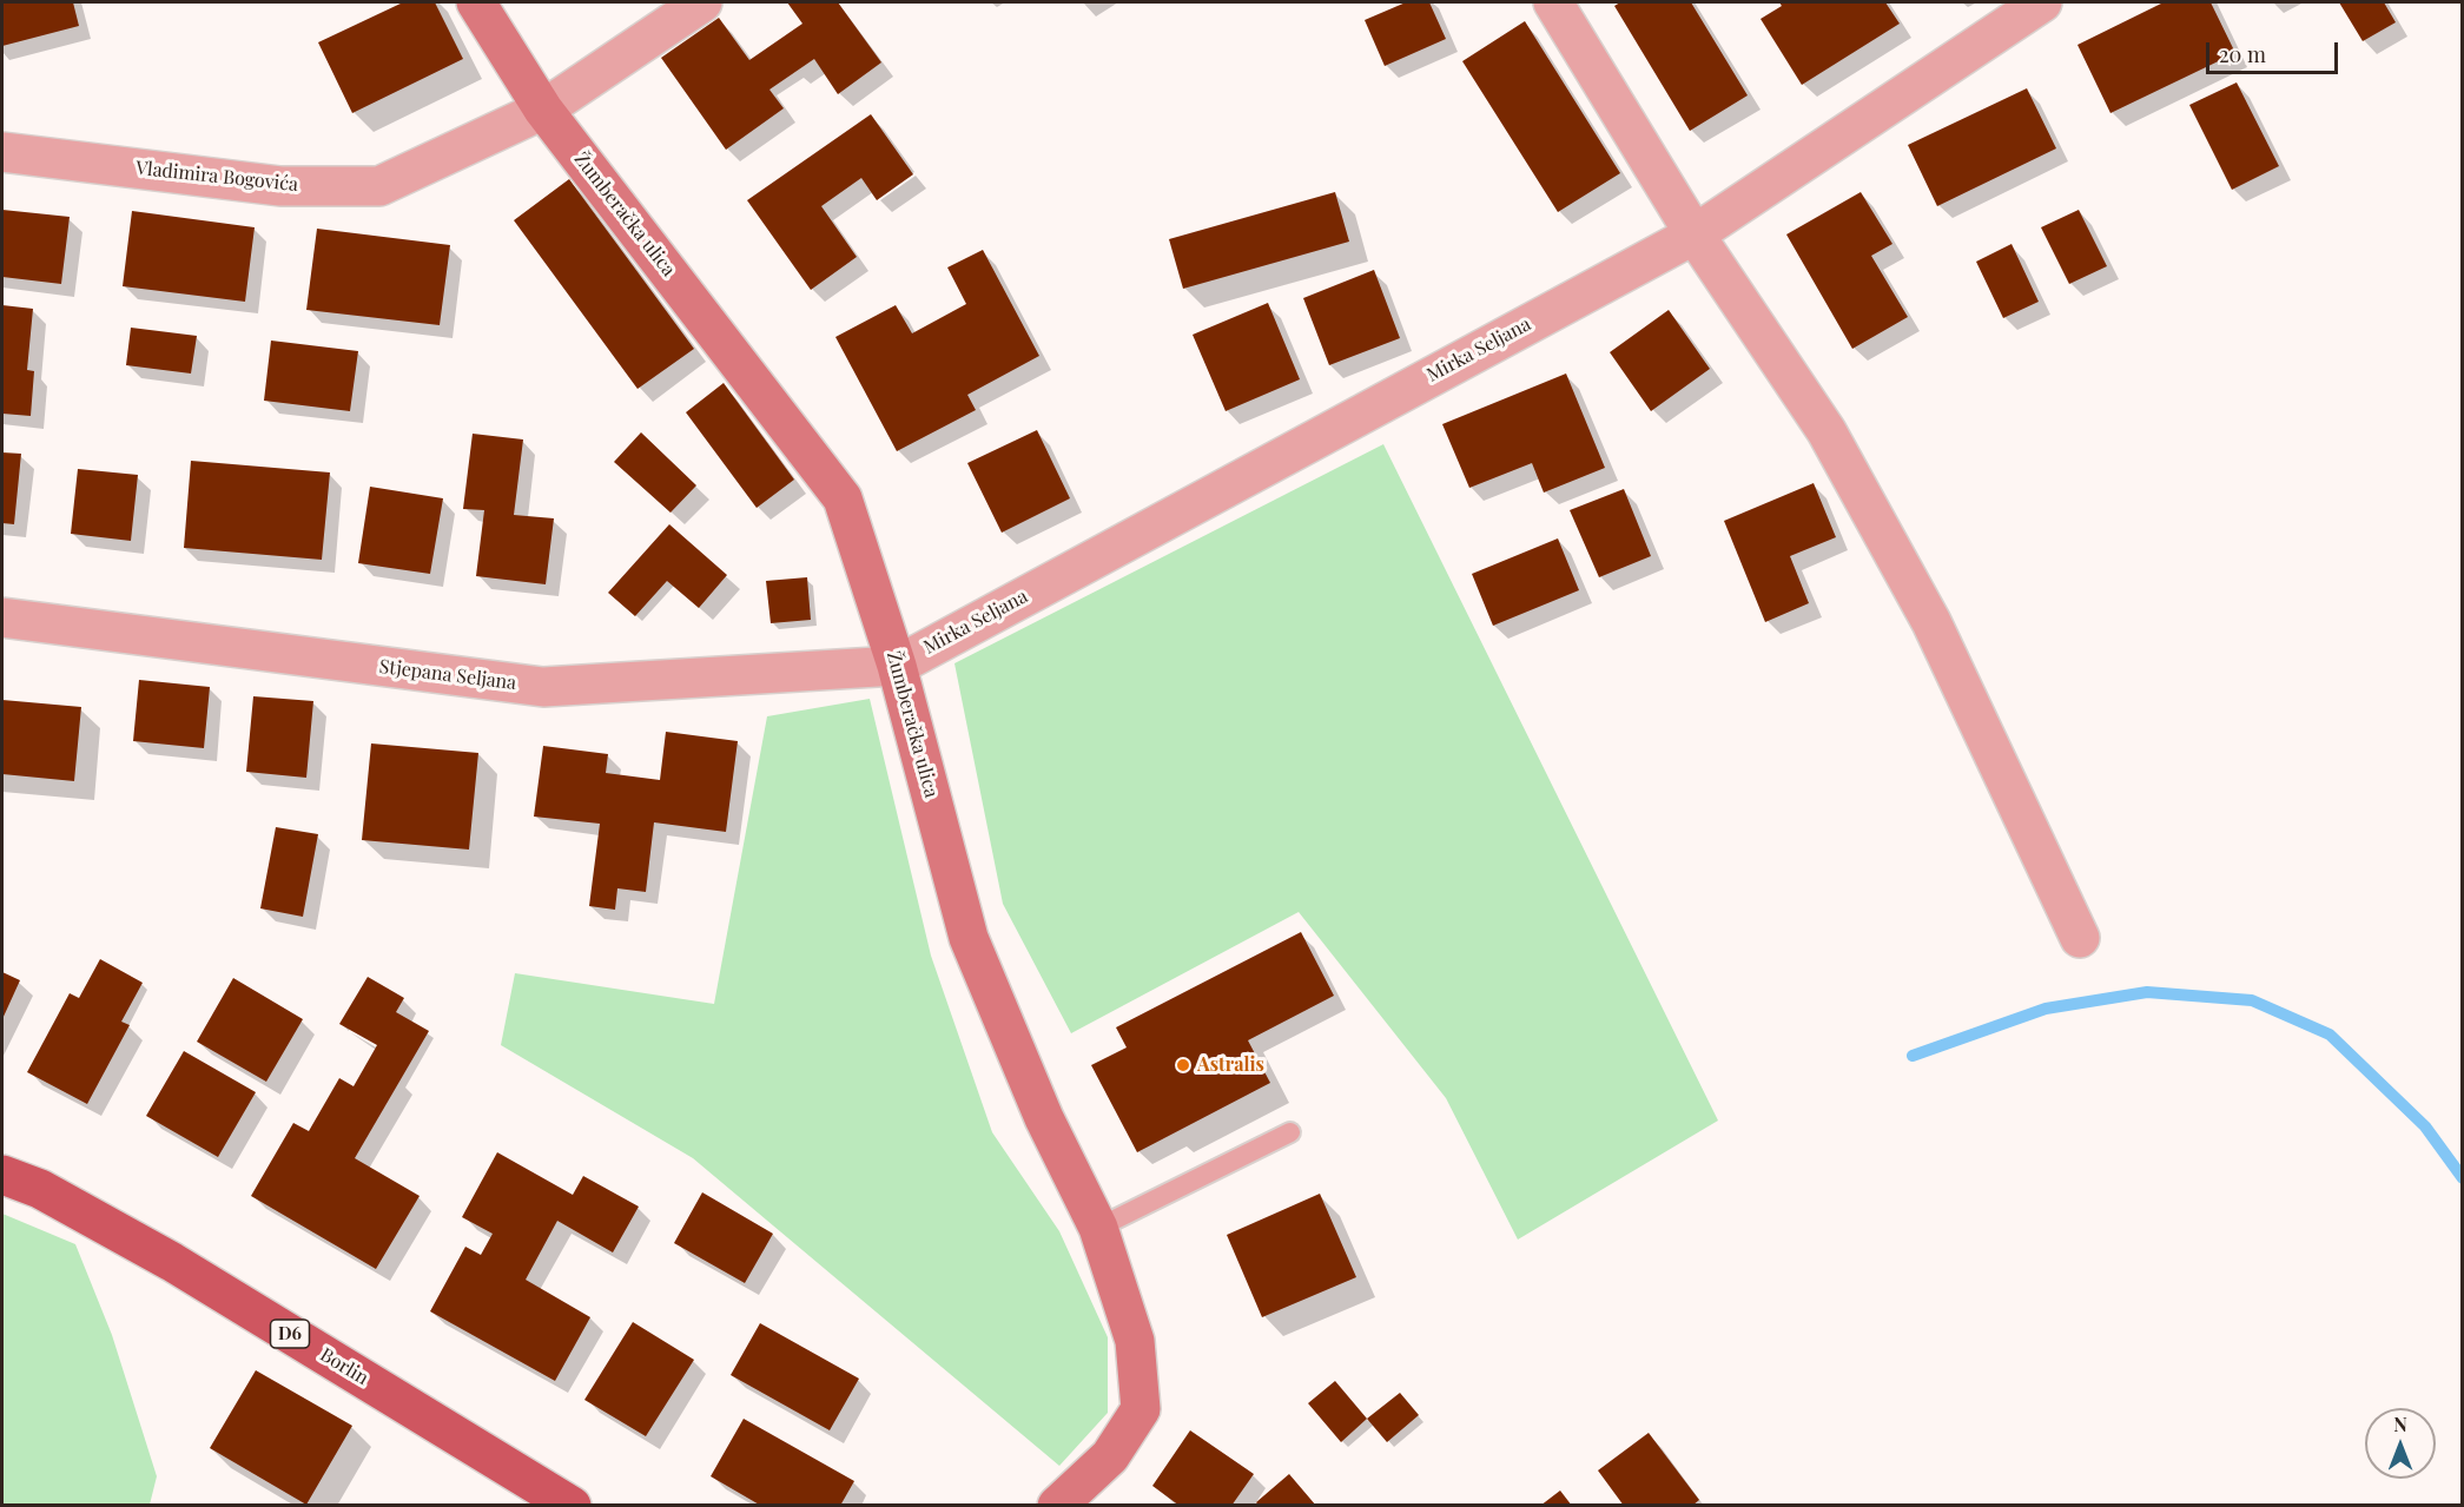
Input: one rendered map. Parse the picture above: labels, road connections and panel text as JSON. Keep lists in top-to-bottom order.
{
  "streets": {
    "main road": ["Žumberačka ulica", "D6", "Borlin"],
    "street": ["Vladimira Bogovića", "Mirka Seljana", "Stjepana Seljana"]
  },
  "crossings": [
    ["Vladimira Bogovića", "Žumberačka ulica"],
    ["Žumberačka ulica", "Mirka Seljana"],
    ["Žumberačka ulica", "Stjepana Seljana"],
    ["Mirka Seljana", "Stjepana Seljana"]
  ],
  "places": ["Astralis"],
  "scale_bar": "20 m",
  "north": "top"
}
